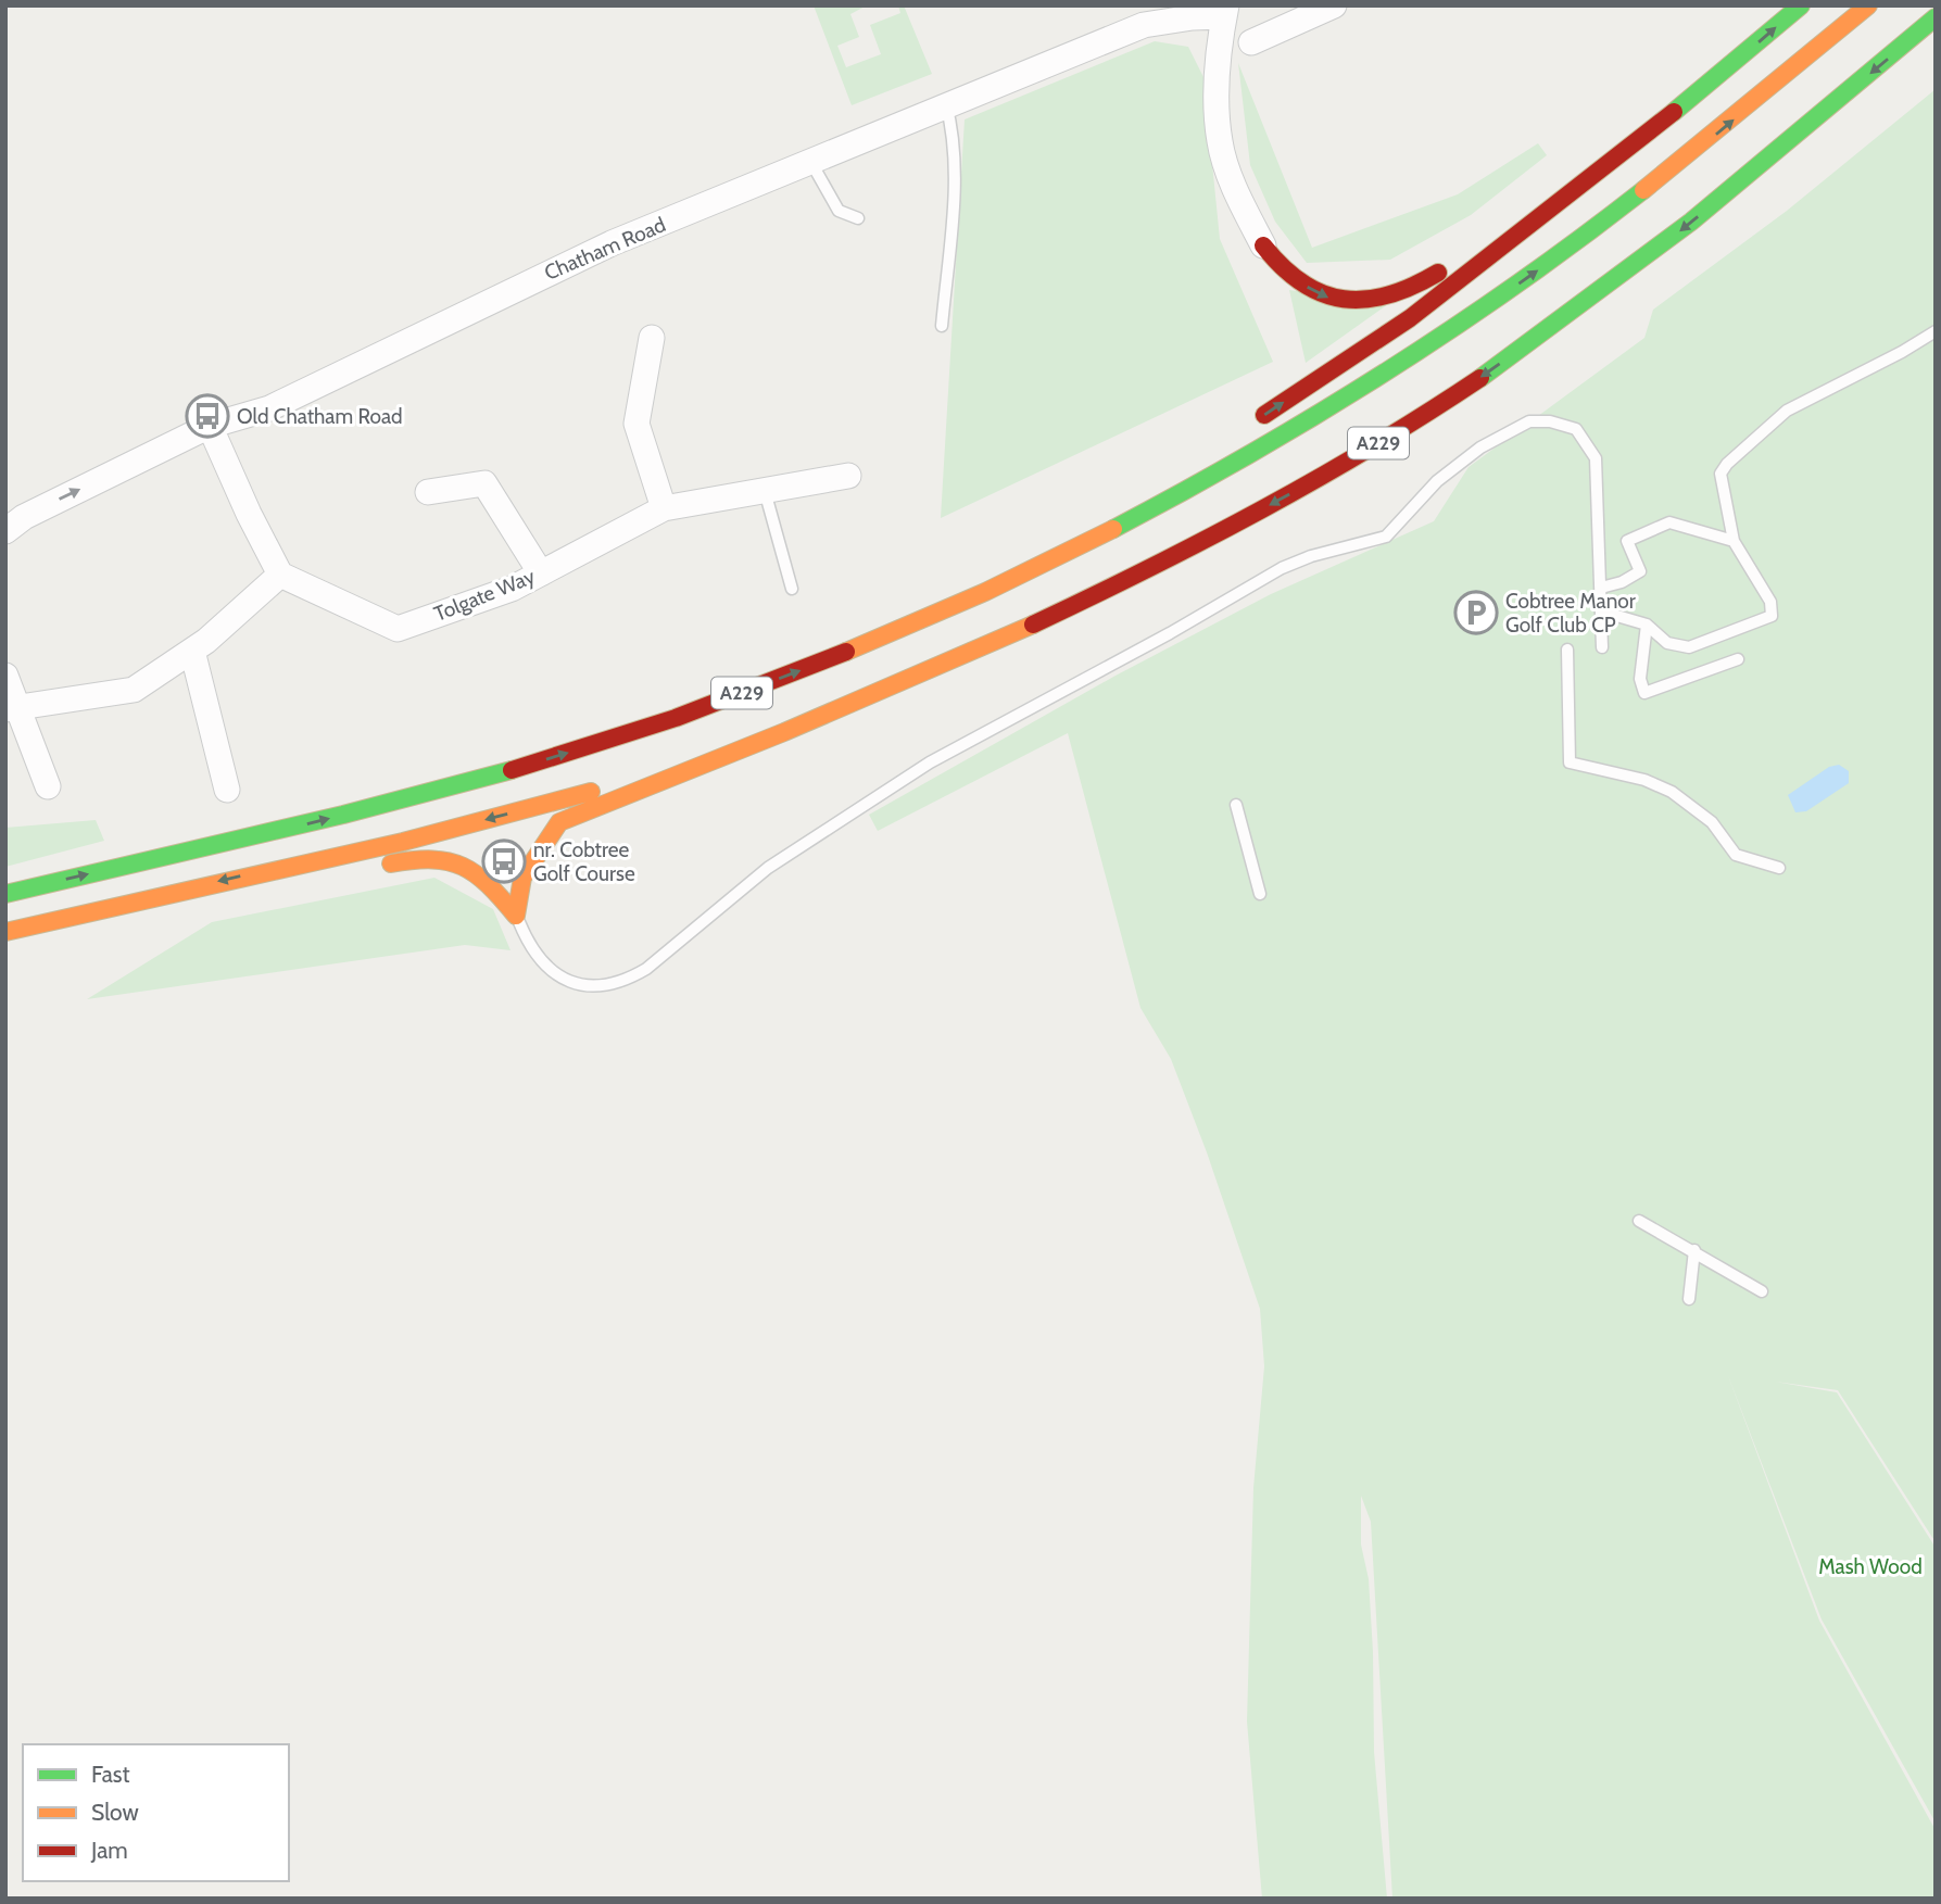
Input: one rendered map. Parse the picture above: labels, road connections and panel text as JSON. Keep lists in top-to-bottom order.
{
  "streets": {
    "highway": ["A229"],
    "street": ["Chatham Road", "Tolgate Way"]
  },
  "parks": ["Mash Wood"],
  "places": {
    "bus stop": ["Old Chatham Road", "nr. Cobtree Golf Course"],
    "parking": ["Cobtree Manor Golf Club CP"]
  },
  "legend": ["Fast", "Slow", "Jam"]
}
